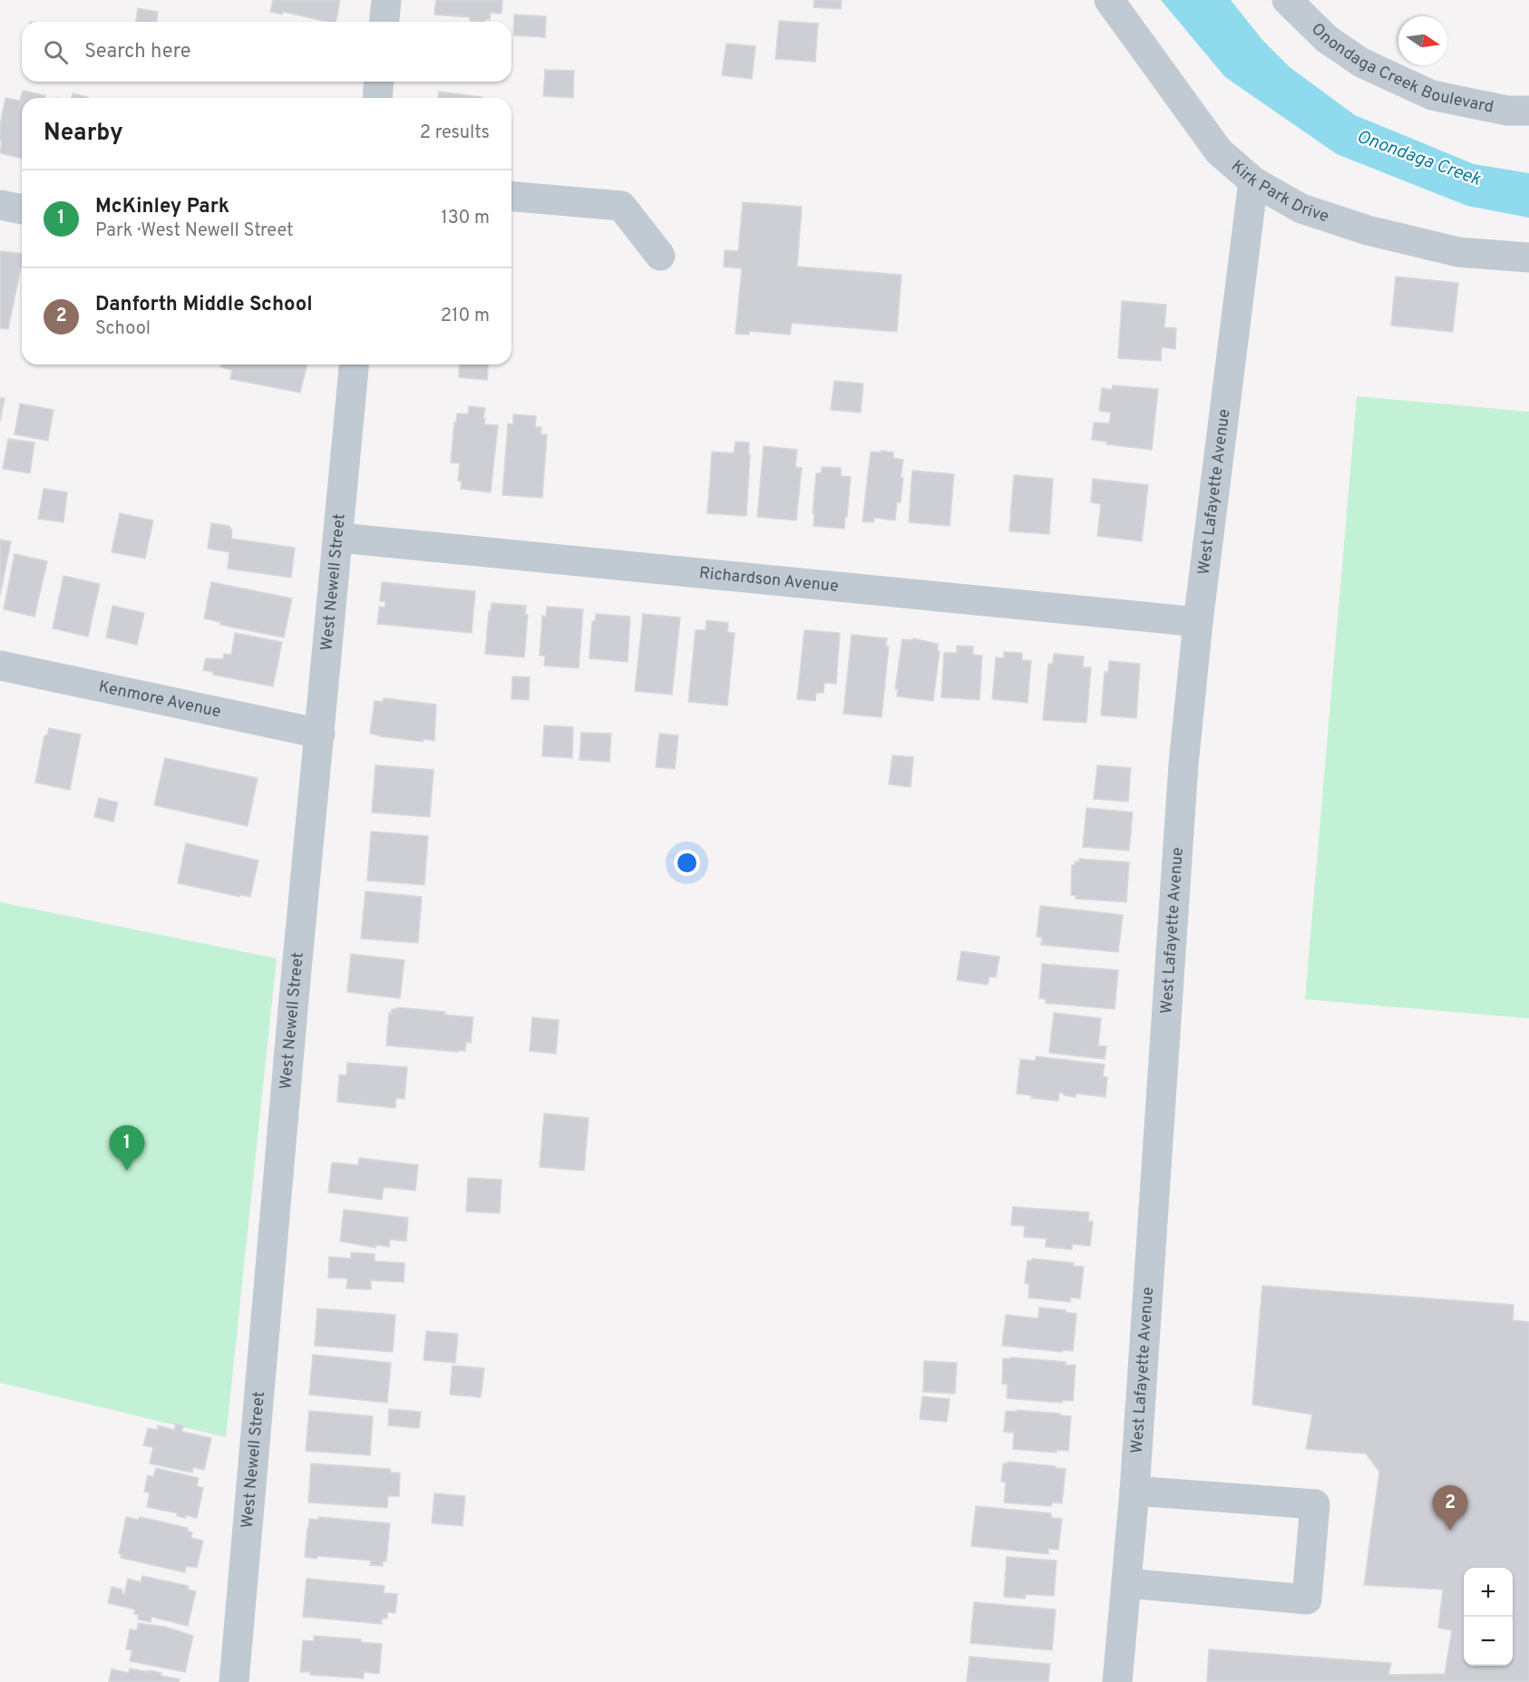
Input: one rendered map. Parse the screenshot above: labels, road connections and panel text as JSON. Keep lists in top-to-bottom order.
{
  "streets": {
    "street": [
      "Onondaga Creek Boulevard",
      "Kirk Park Drive",
      "West Lafayette Avenue",
      "Richardson Avenue",
      "West Newell Street",
      "Kenmore Avenue"
    ]
  },
  "crossings": [
    ["Kirk Park Drive", "West Lafayette Avenue"],
    ["West Lafayette Avenue", "Richardson Avenue"],
    ["Richardson Avenue", "West Newell Street"],
    ["West Newell Street", "Kenmore Avenue"]
  ],
  "water": ["Onondaga Creek"],
  "north": "right",
  "page": {
    "search": "Search here",
    "heading": ["Nearby", "2 results"],
    "list": [
      {
        "mark": "1",
        "name": "McKinley Park",
        "note": "Park · West Newell Street",
        "value": "130 m"
      },
      {
        "mark": "2",
        "name": "Danforth Middle School",
        "note": "School",
        "value": "210 m"
      }
    ],
    "pins": ["1", "2"],
    "map_buttons": ["+", "−"]
  }
}
